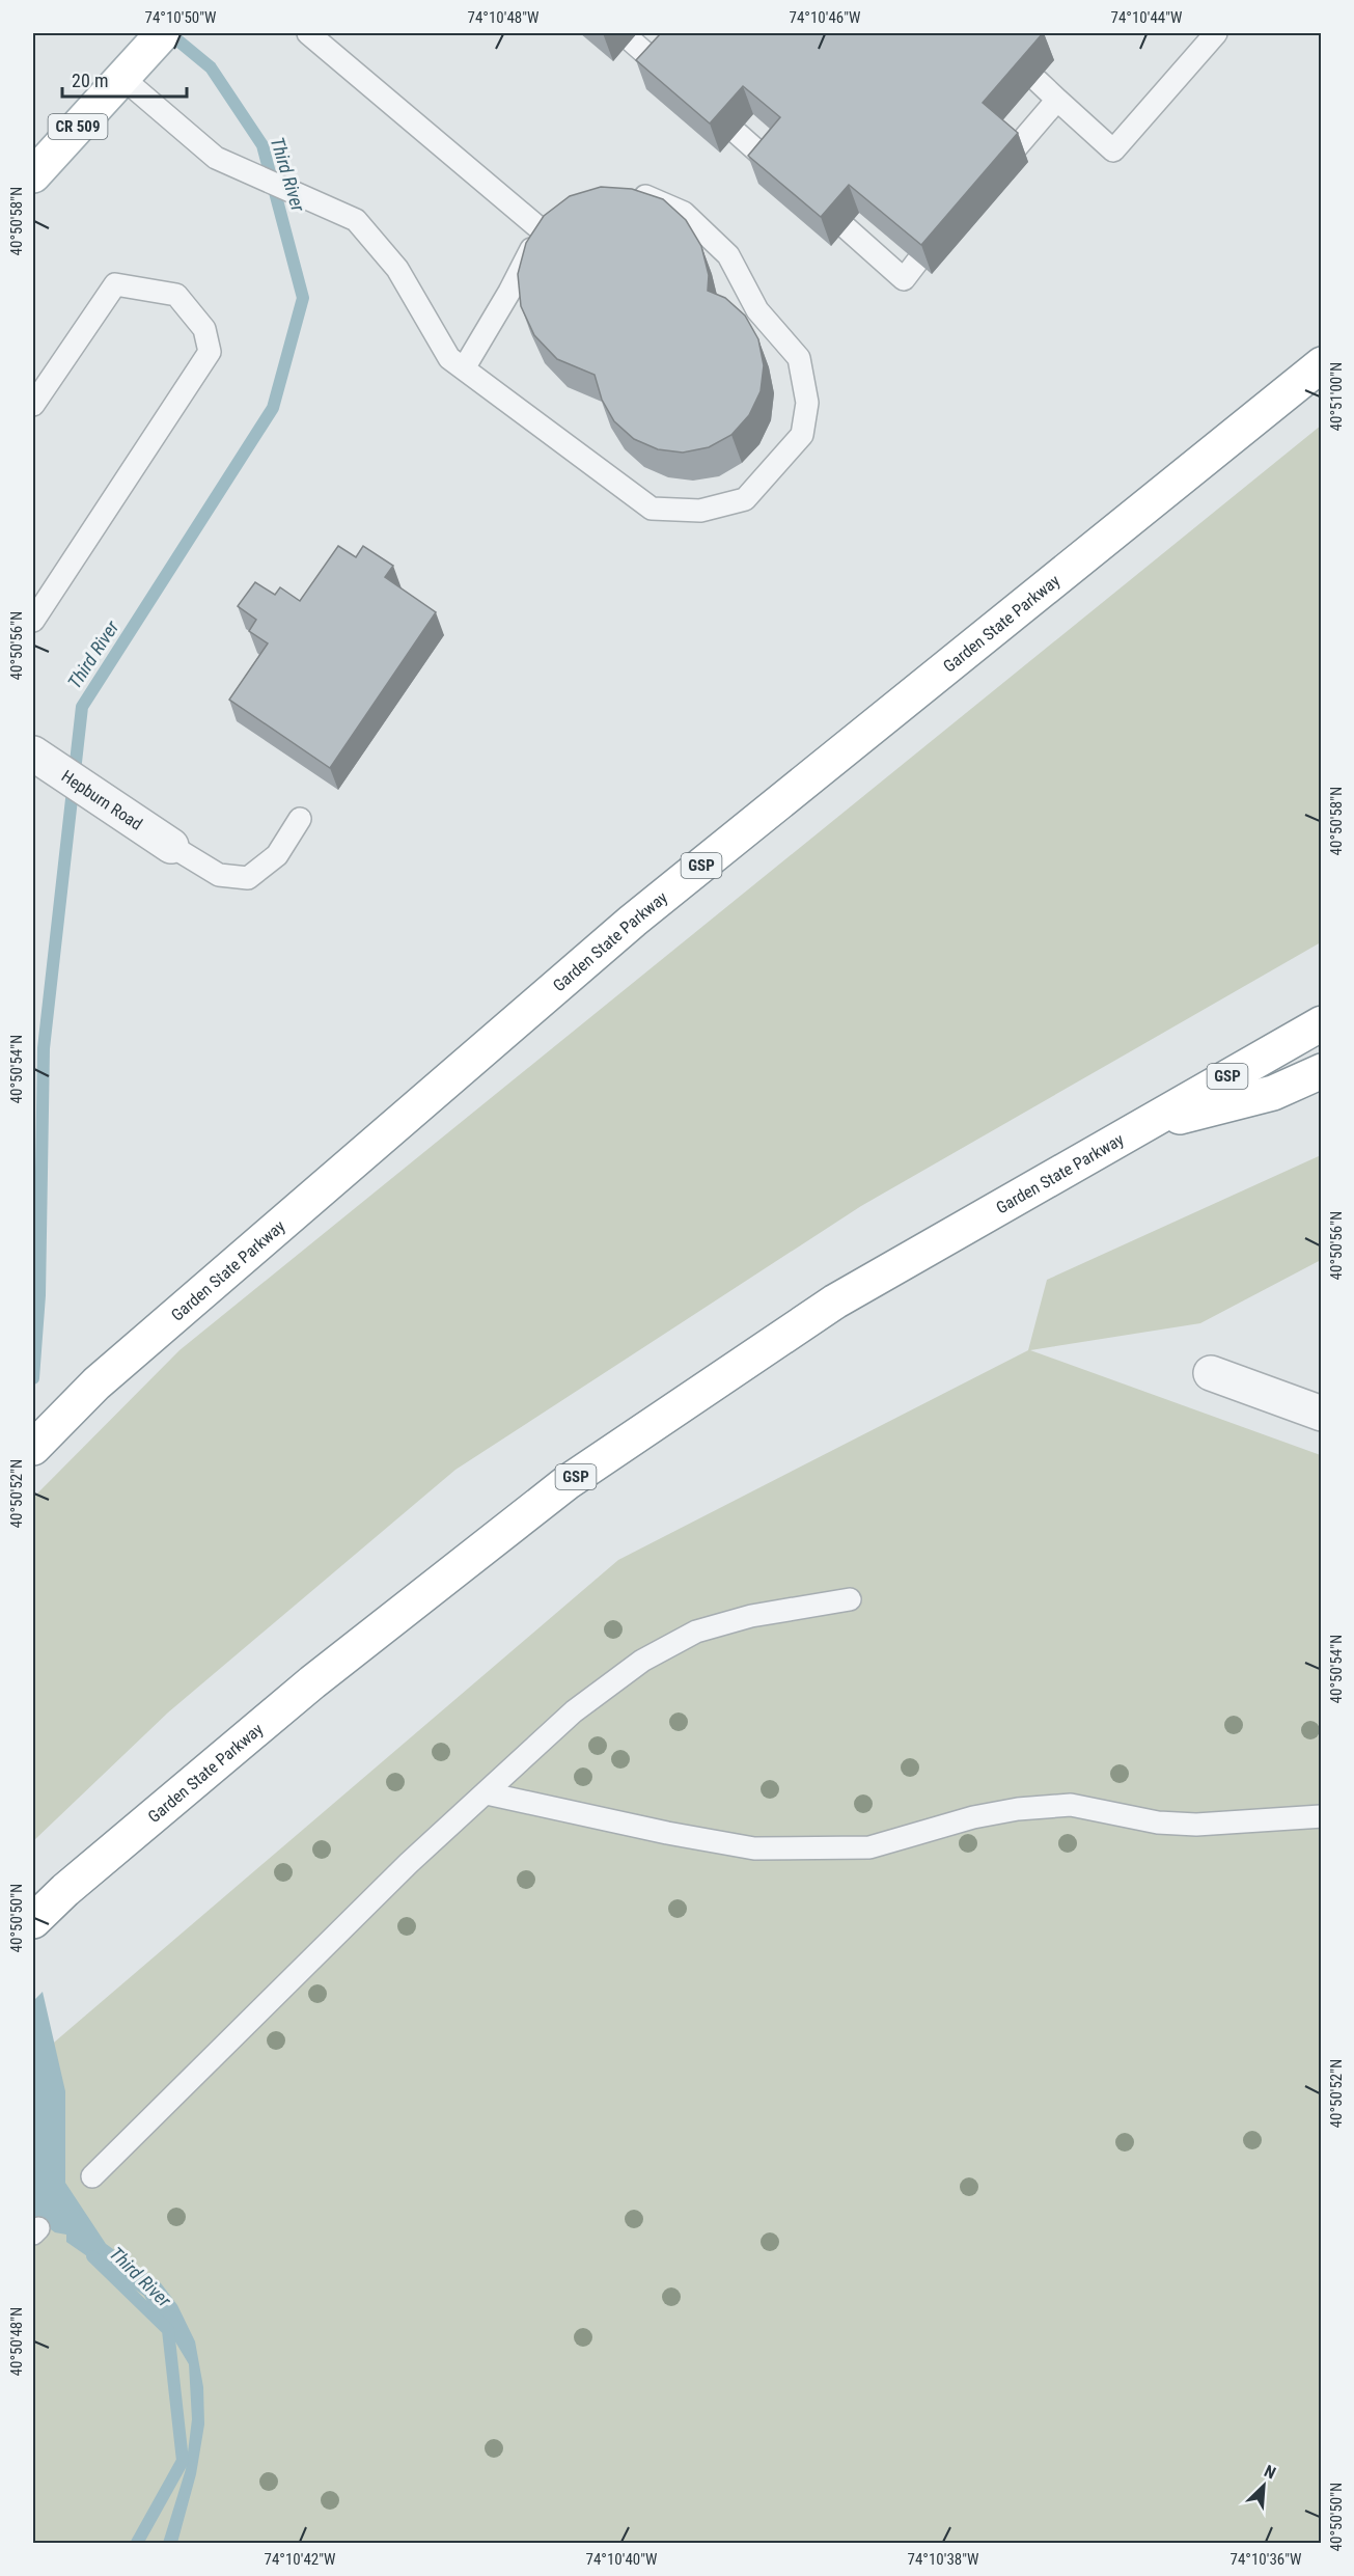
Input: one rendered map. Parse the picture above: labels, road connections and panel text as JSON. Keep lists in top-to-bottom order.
{
  "streets": {
    "main road": ["CR 509", "Garden State Parkway", "GSP"],
    "street": ["Hepburn Road"]
  },
  "water": ["Third River"],
  "scale_bar": "20 m",
  "north": "top right",
  "coordinates": [
    "74°10'50\"W",
    "74°10'48\"W",
    "74°10'46\"W",
    "74°10'44\"W",
    "40°50'58\"N",
    "40°51'00\"N",
    "40°50'56\"N",
    "40°50'54\"N",
    "40°50'52\"N",
    "40°50'50\"N",
    "40°50'48\"N",
    "74°10'42\"W",
    "74°10'40\"W",
    "74°10'38\"W",
    "74°10'36\"W"
  ]
}
